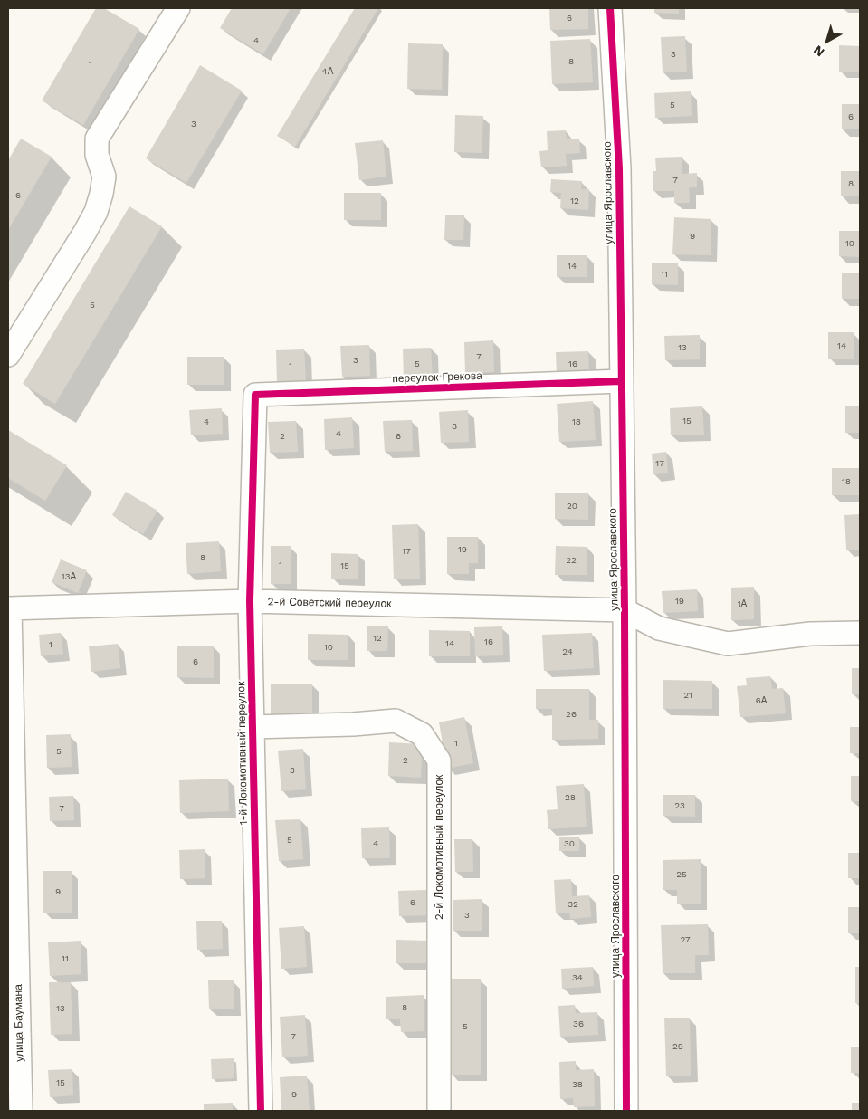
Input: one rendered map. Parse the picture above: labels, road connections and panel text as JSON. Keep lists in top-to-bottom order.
{
  "streets": {
    "street": [
      "улица Ярославского",
      "переулок Грекова",
      "2-й Советский переулок",
      "1-й Локомотивный переулок",
      "2-й Локомотивный переулок",
      "улица Баумана"
    ]
  },
  "crossings": [
    ["улица Ярославского", "переулок Грекова"],
    ["улица Ярославского", "2-й Советский переулок"],
    ["переулок Грекова", "1-й Локомотивный переулок"],
    ["2-й Советский переулок", "1-й Локомотивный переулок"],
    ["2-й Советский переулок", "улица Баумана"],
    ["1-й Локомотивный переулок", "2-й Локомотивный переулок"]
  ],
  "house_numbers": [
    "6",
    "4",
    "3",
    "8",
    "1",
    "4А",
    "5",
    "6",
    "3",
    "7",
    "8",
    "6",
    "12",
    "9",
    "10",
    "14",
    "11",
    "5",
    "14",
    "13",
    "7",
    "3",
    "5",
    "16",
    "1",
    "15",
    "4",
    "18",
    "8",
    "4",
    "2",
    "6",
    "17",
    "18",
    "20",
    "19",
    "17",
    "8",
    "22",
    "1",
    "15",
    "13А",
    "19",
    "1А",
    "12",
    "16",
    "14",
    "1",
    "10",
    "24",
    "6",
    "21",
    "6А",
    "26",
    "1",
    "5",
    "2",
    "3",
    "28",
    "23",
    "7",
    "5",
    "4",
    "30",
    "25",
    "9",
    "6",
    "32",
    "3",
    "27",
    "11",
    "34",
    "8",
    "13",
    "36",
    "5",
    "7",
    "29",
    "15",
    "38",
    "9"
  ],
  "north": "bottom left"
}
